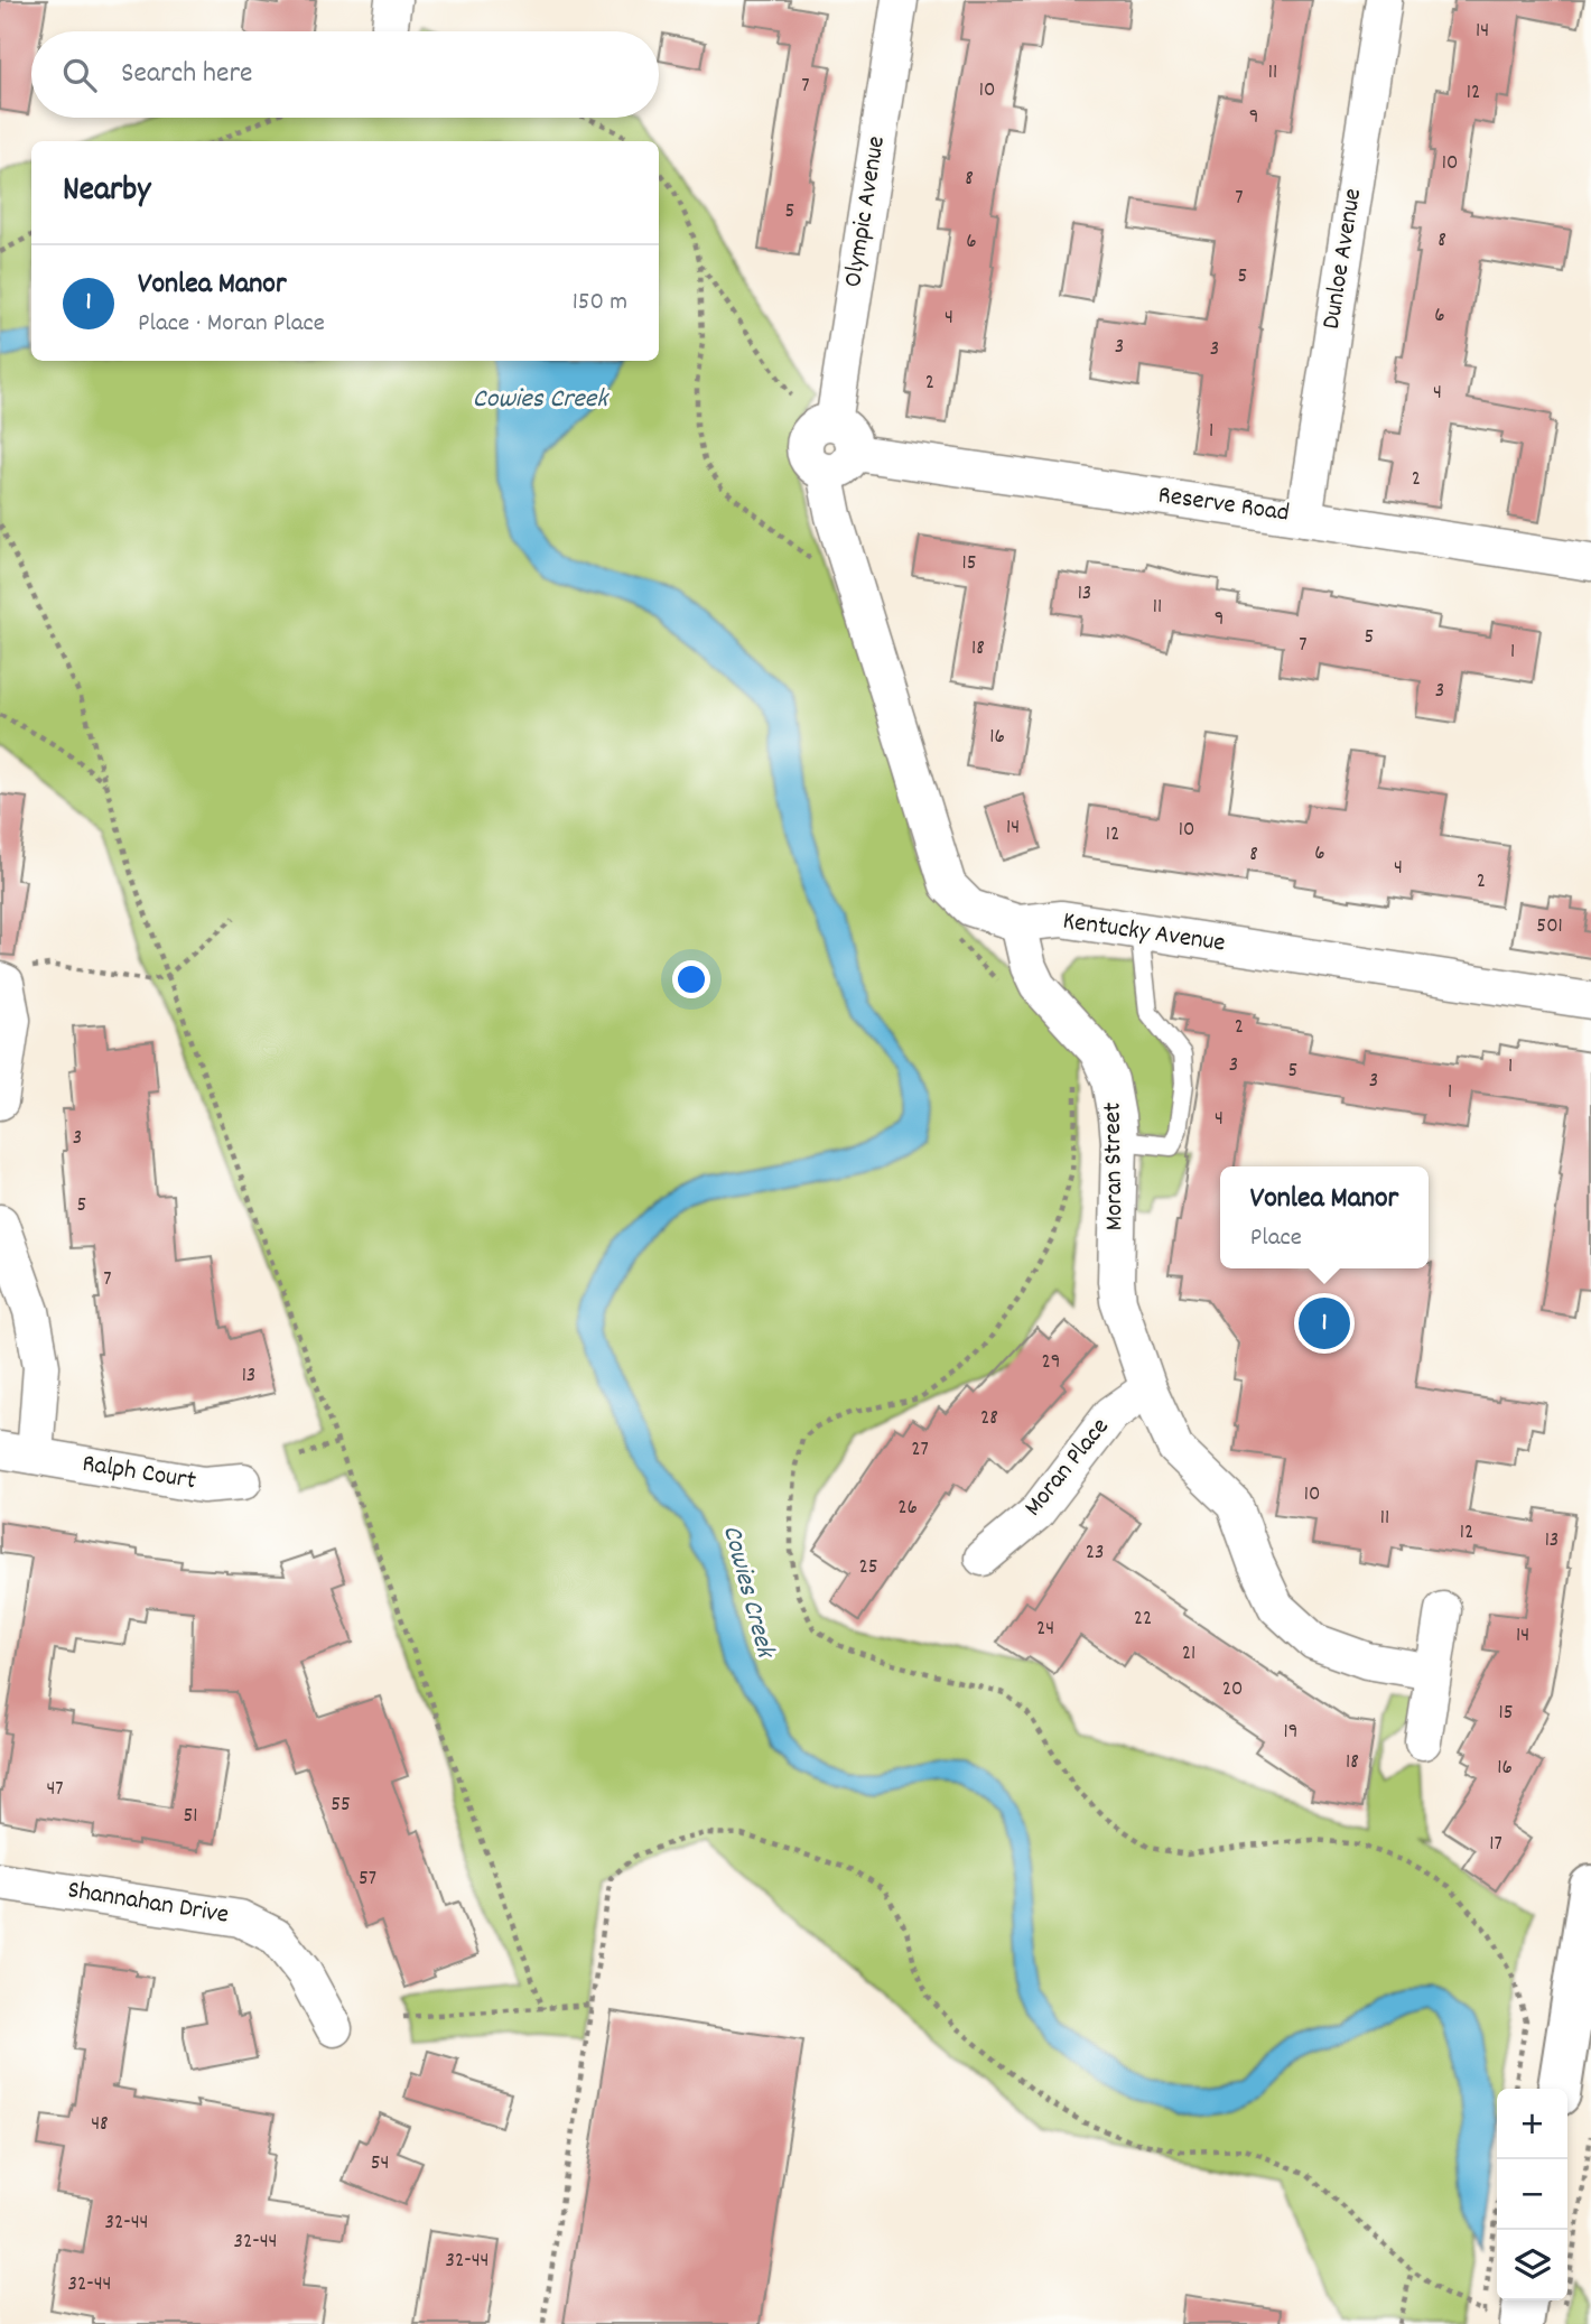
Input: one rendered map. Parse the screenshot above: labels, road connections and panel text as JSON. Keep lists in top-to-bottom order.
{
  "streets": {
    "street": [
      "Olympic Avenue",
      "Dunloe Avenue",
      "Reserve Road",
      "Kentucky Avenue",
      "Moran Street",
      "Moran Place",
      "Ralph Court",
      "Shannahan Drive"
    ]
  },
  "crossings": [
    ["Olympic Avenue", "Reserve Road"],
    ["Olympic Avenue", "Kentucky Avenue"],
    ["Dunloe Avenue", "Reserve Road"],
    ["Reserve Road", "Kentucky Avenue"],
    ["Kentucky Avenue", "Moran Street"],
    ["Moran Street", "Moran Place"]
  ],
  "water": ["Cowies Creek"],
  "house_numbers": [
    "14",
    "11",
    "7",
    "10",
    "12",
    "9",
    "10",
    "8",
    "7",
    "5",
    "8",
    "6",
    "5",
    "6",
    "4",
    "3",
    "3",
    "2",
    "4",
    "1",
    "2",
    "15",
    "13",
    "11",
    "9",
    "5",
    "7",
    "18",
    "1",
    "3",
    "16",
    "14",
    "10",
    "12",
    "6",
    "8",
    "4",
    "2",
    "501",
    "2",
    "3",
    "1",
    "5",
    "3",
    "1",
    "4",
    "3",
    "5",
    "7",
    "29",
    "13",
    "28",
    "27",
    "10",
    "26",
    "11",
    "12",
    "13",
    "23",
    "25",
    "22",
    "24",
    "14",
    "21",
    "20",
    "15",
    "19",
    "18",
    "16",
    "47",
    "55",
    "51",
    "17",
    "57",
    "48",
    "54",
    "32-44",
    "32-44",
    "32-44",
    "32-44"
  ],
  "page": {
    "search": "Search here",
    "heading": "Nearby",
    "list": [
      {
        "mark": "1",
        "name": "Vonlea Manor",
        "note": "Place · Moran Place",
        "value": "150 m"
      }
    ],
    "popup": ["Vonlea Manor", "Place"],
    "pins": "1",
    "map_buttons": ["+", "−"]
  }
}
